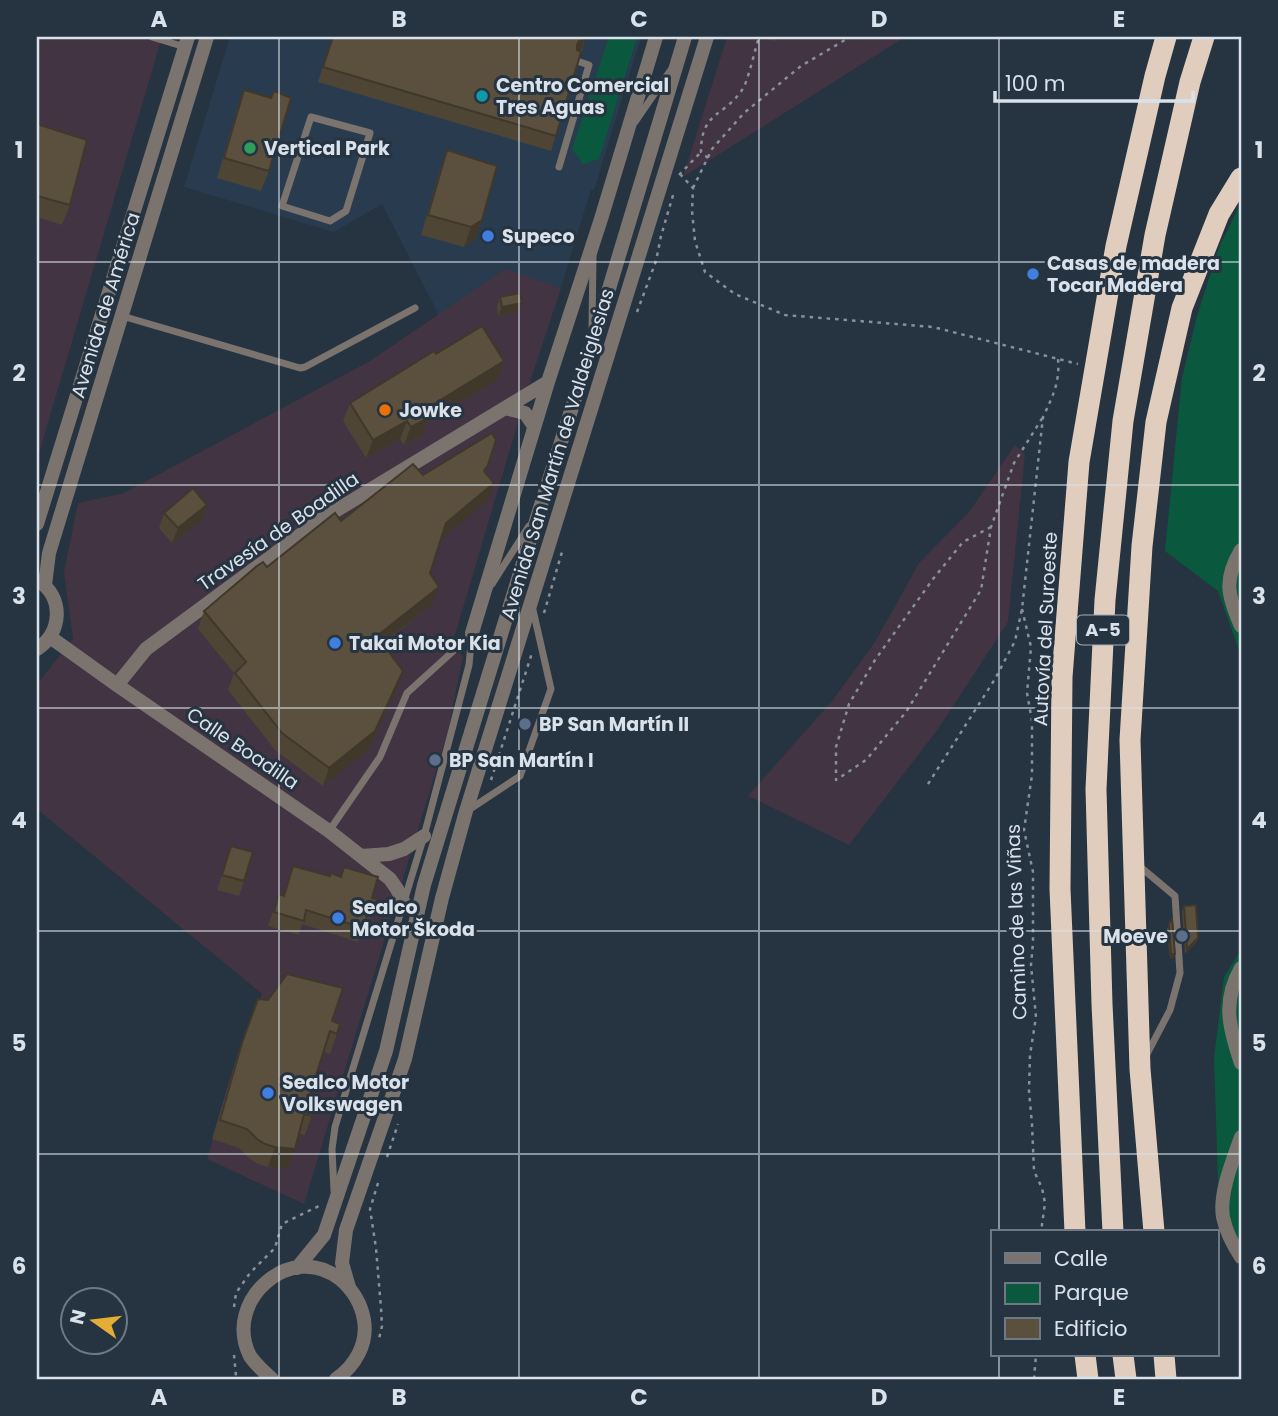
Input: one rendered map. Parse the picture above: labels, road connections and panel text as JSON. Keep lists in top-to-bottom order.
{
  "streets": {
    "highway": ["Autovía del Suroeste", "A-5"],
    "street": [
      "Avenida de América",
      "Avenida San Martín de Valdeiglesias",
      "Travesía de Boadilla",
      "Calle Boadilla"
    ],
    "path": ["Camino de las Viñas"]
  },
  "crossings": [
    ["Travesía de Boadilla", "Calle Boadilla"]
  ],
  "places": [
    "Centro Comercial Tres Aguas",
    "Vertical Park",
    "Supeco",
    "Casas de madera Tocar Madera",
    "Jowke",
    "Takai Motor Kia",
    "BP San Martín II",
    "BP San Martín I",
    "Sealco Motor Škoda",
    "Moeve",
    "Sealco Motor Volkswagen"
  ],
  "legend": ["Calle", "Parque", "Edificio"],
  "scale_bar": "100 m",
  "north": "left",
  "grid": {
    "columns": [
      "A",
      "B",
      "C",
      "D",
      "E"
    ],
    "rows": [
      "1",
      "2",
      "3",
      "4",
      "5",
      "6"
    ]
  }
}
